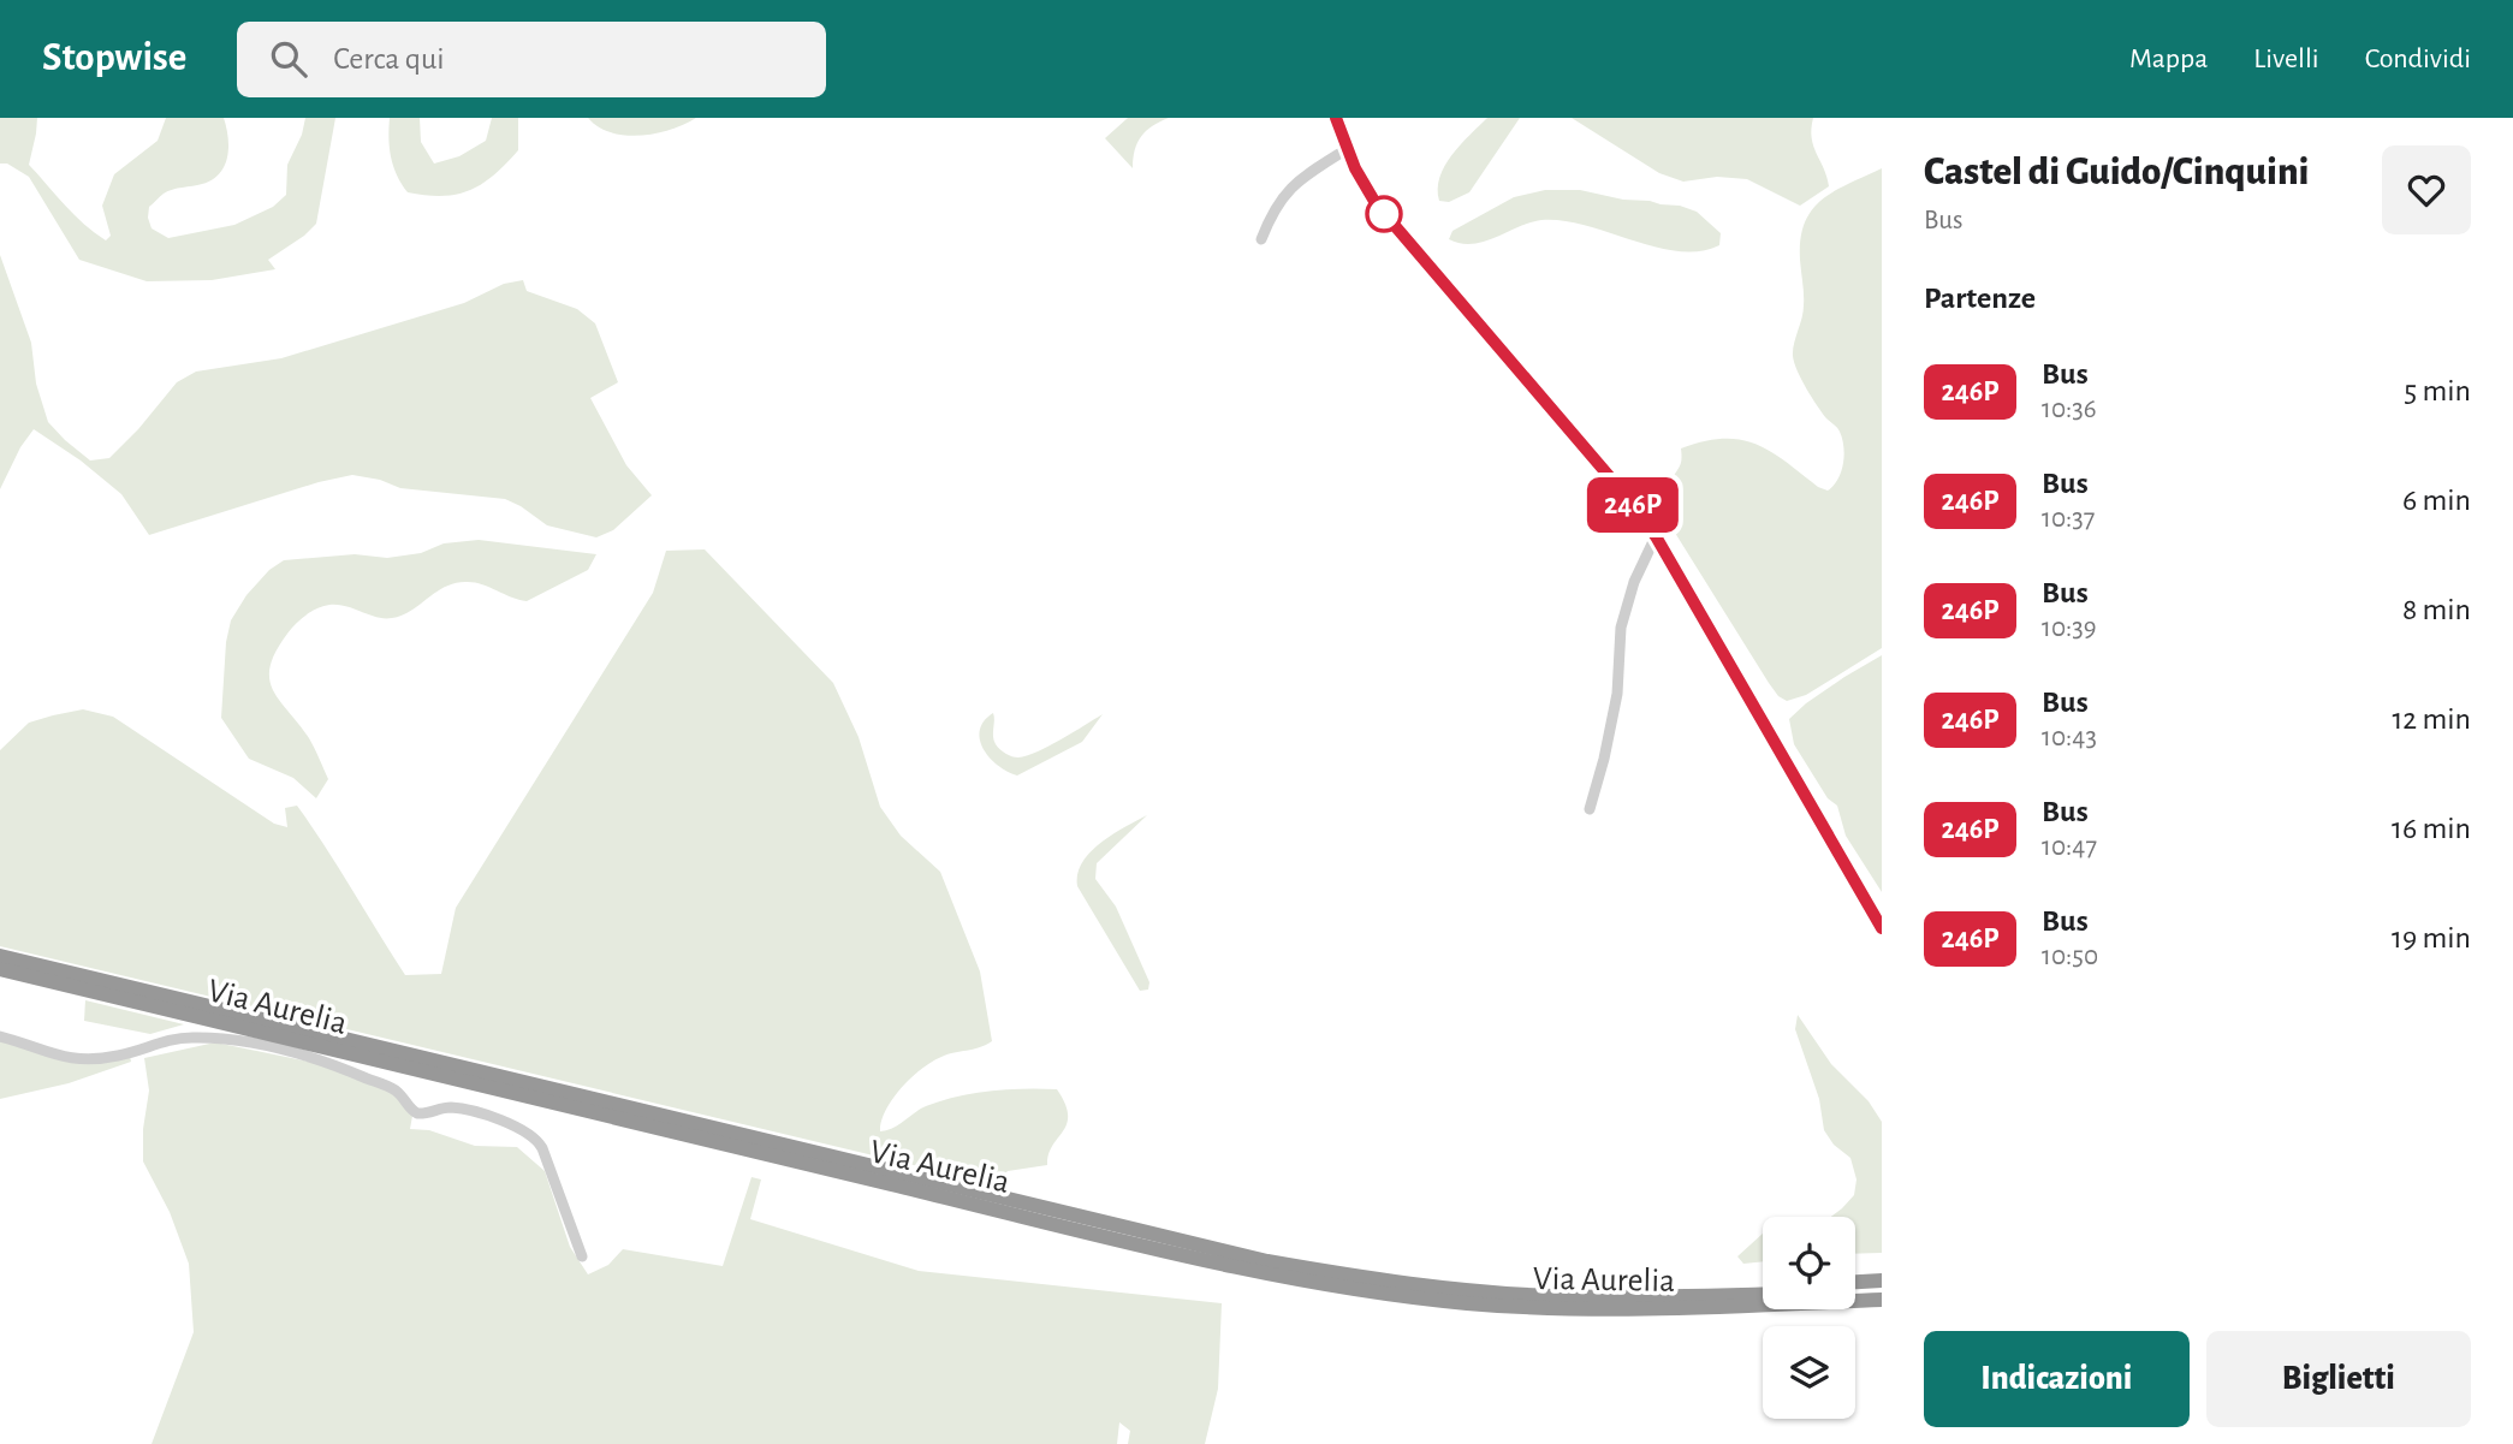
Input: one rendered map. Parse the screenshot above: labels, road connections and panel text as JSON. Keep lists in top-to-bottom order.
{
  "streets": {
    "highway": ["Via Aurelia"]
  },
  "lines": ["bus line 246P"],
  "page": {
    "header": "Stopwise",
    "search": "Cerca qui",
    "nav": ["Mappa", "Livelli", "Condividi"],
    "on_map": "246P",
    "heading": [
      ["Castel di Guido/Cinquini", "Bus"],
      "Partenze"
    ],
    "list": [
      {
        "mark": "246P",
        "name": "Bus",
        "note": "10:36",
        "value": "5 min"
      },
      {
        "mark": "246P",
        "name": "Bus",
        "note": "10:37",
        "value": "6 min"
      },
      {
        "mark": "246P",
        "name": "Bus",
        "note": "10:39",
        "value": "8 min"
      },
      {
        "mark": "246P",
        "name": "Bus",
        "note": "10:43",
        "value": "12 min"
      },
      {
        "mark": "246P",
        "name": "Bus",
        "note": "10:47",
        "value": "16 min"
      },
      {
        "mark": "246P",
        "name": "Bus",
        "note": "10:50",
        "value": "19 min"
      }
    ],
    "buttons": ["Indicazioni", "Biglietti"]
  }
}
